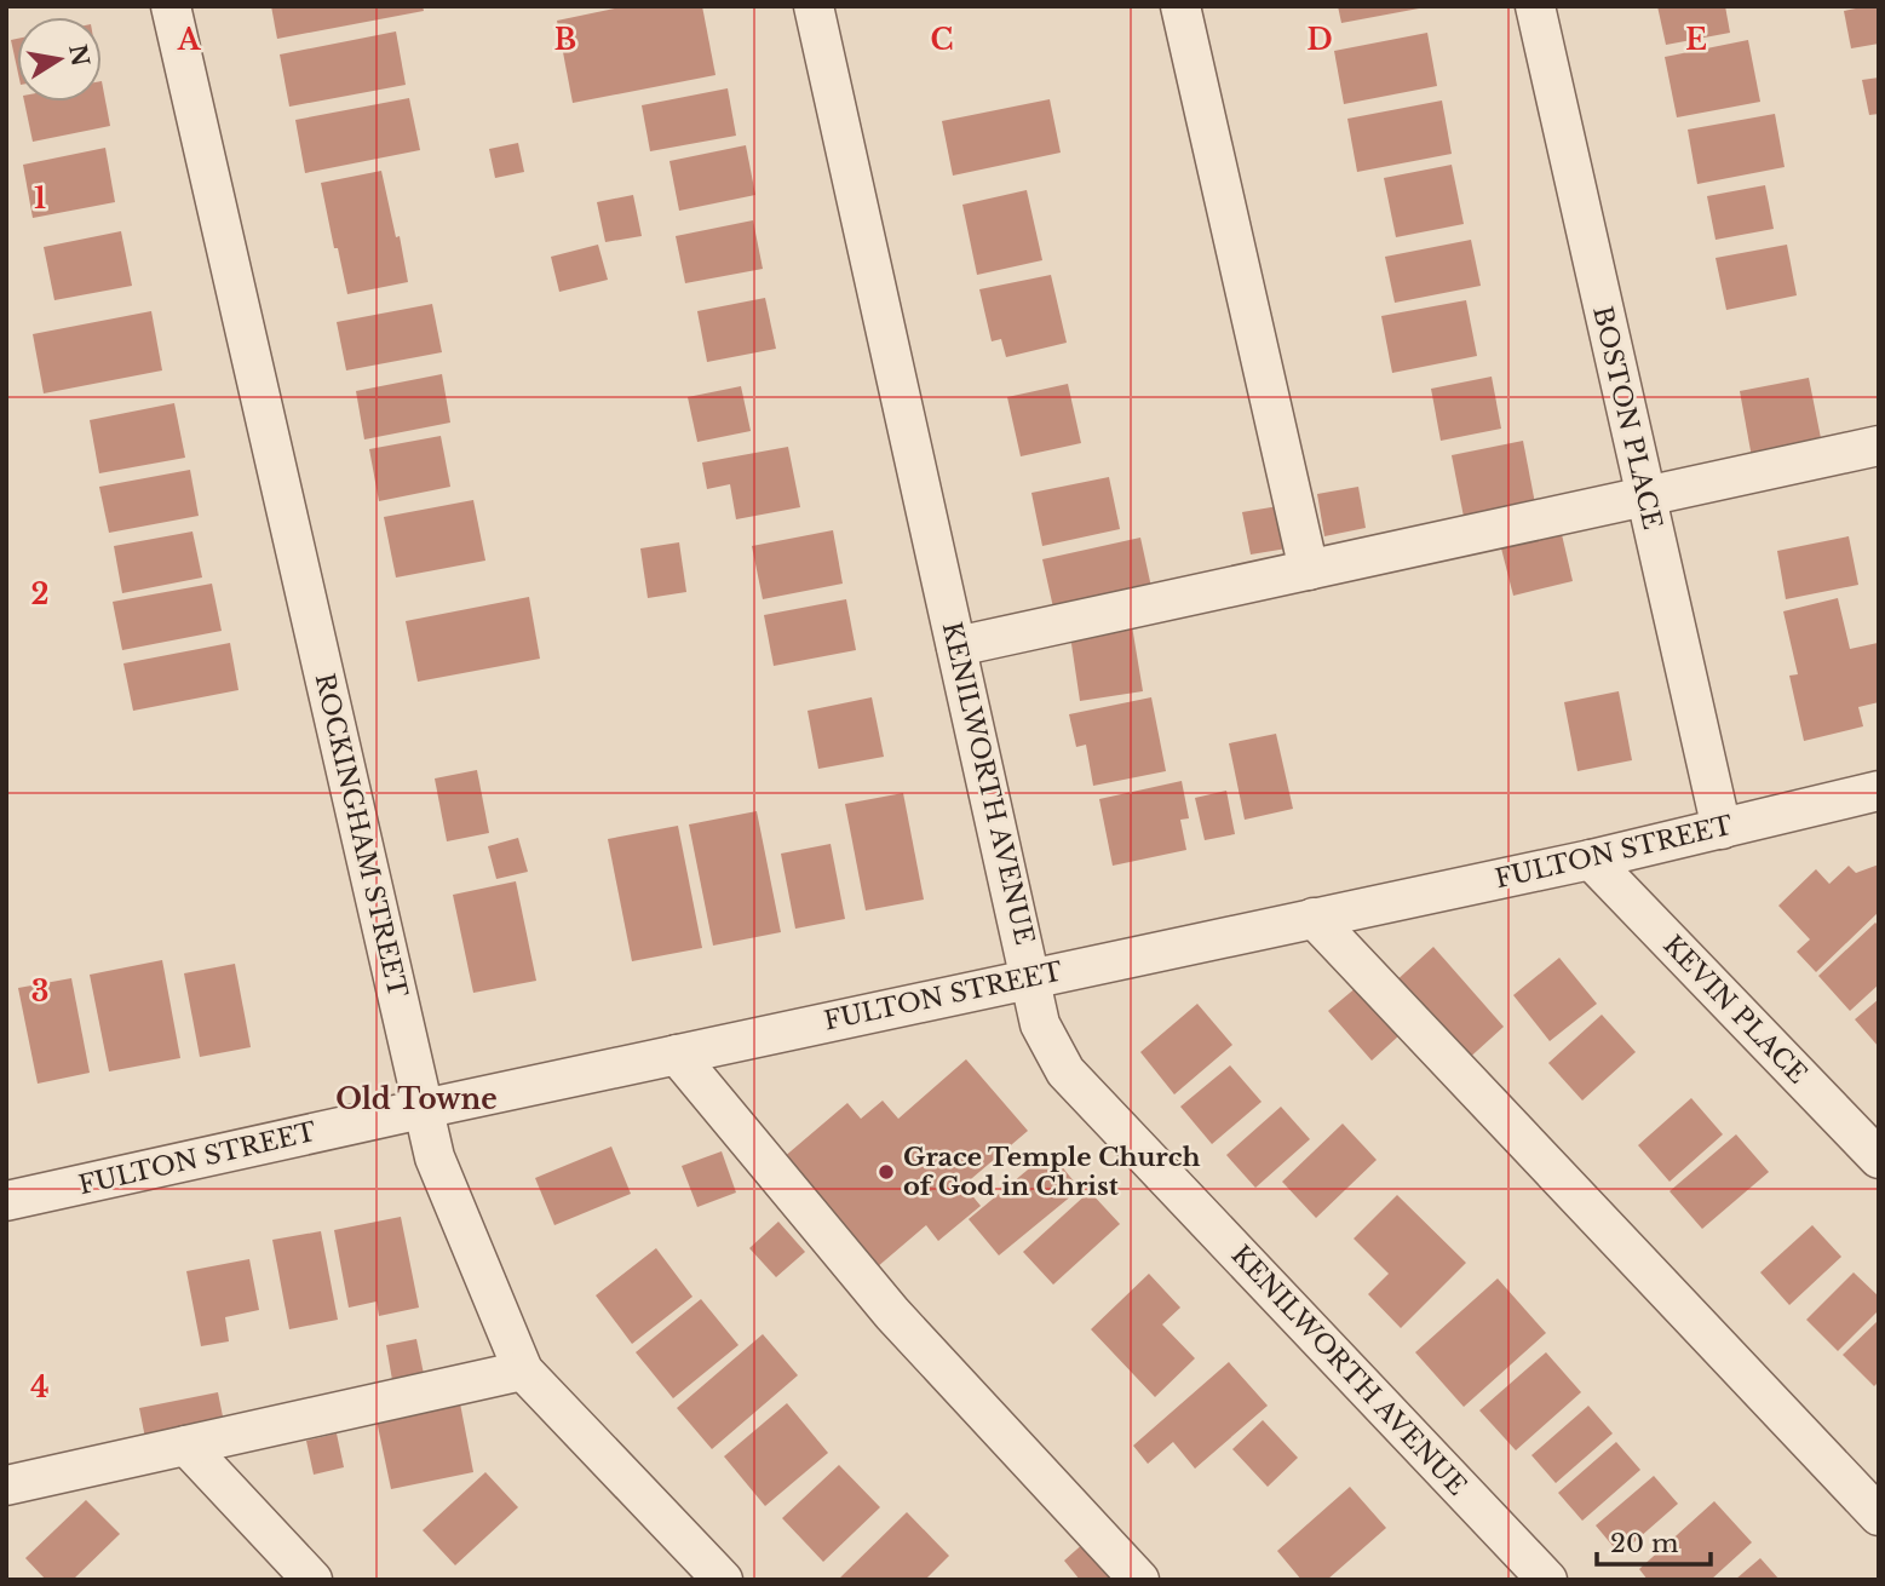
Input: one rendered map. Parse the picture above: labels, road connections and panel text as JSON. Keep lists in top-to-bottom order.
{
  "streets": {
    "street": [
      "BOSTON PLACE",
      "KENILWORTH AVENUE",
      "ROCKINGHAM STREET",
      "FULTON STREET",
      "KEVIN PLACE"
    ]
  },
  "crossings": [
    ["BOSTON PLACE", "FULTON STREET"],
    ["KENILWORTH AVENUE", "FULTON STREET"],
    ["ROCKINGHAM STREET", "FULTON STREET"],
    ["FULTON STREET", "KEVIN PLACE"]
  ],
  "districts": ["Old Towne"],
  "places": ["Grace Temple Church of God in Christ"],
  "scale_bar": "20 m",
  "north": "right",
  "grid": {
    "columns": [
      "A",
      "B",
      "C",
      "D",
      "E"
    ],
    "rows": [
      "1",
      "2",
      "3",
      "4"
    ]
  }
}
